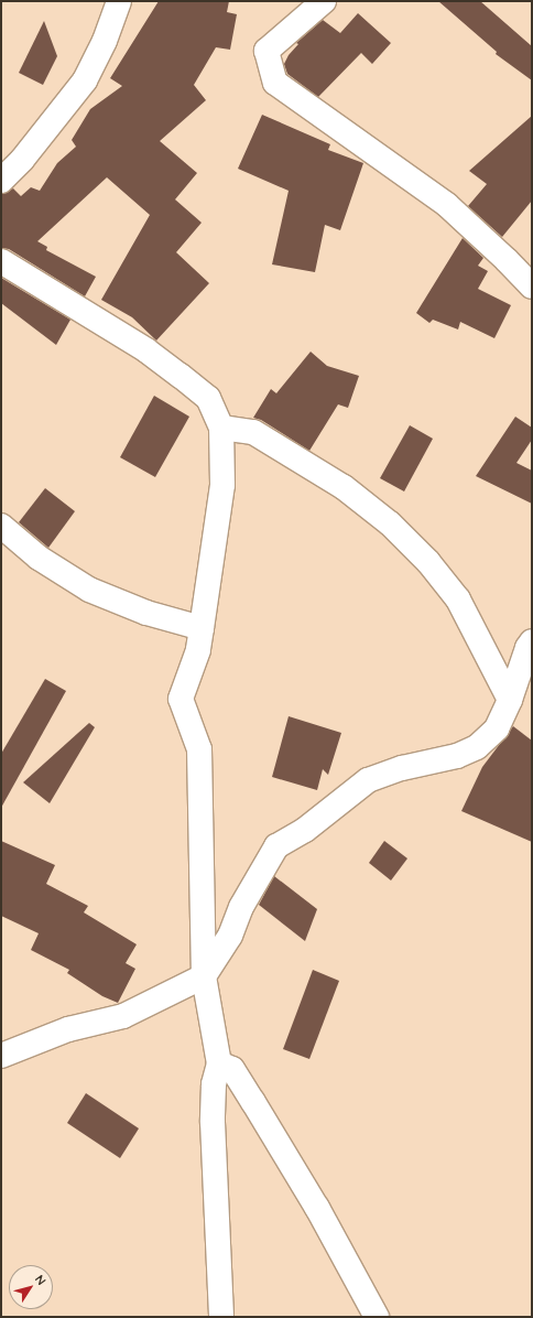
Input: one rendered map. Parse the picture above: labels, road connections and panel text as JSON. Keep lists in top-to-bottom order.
{
  "north": "top right"
}
